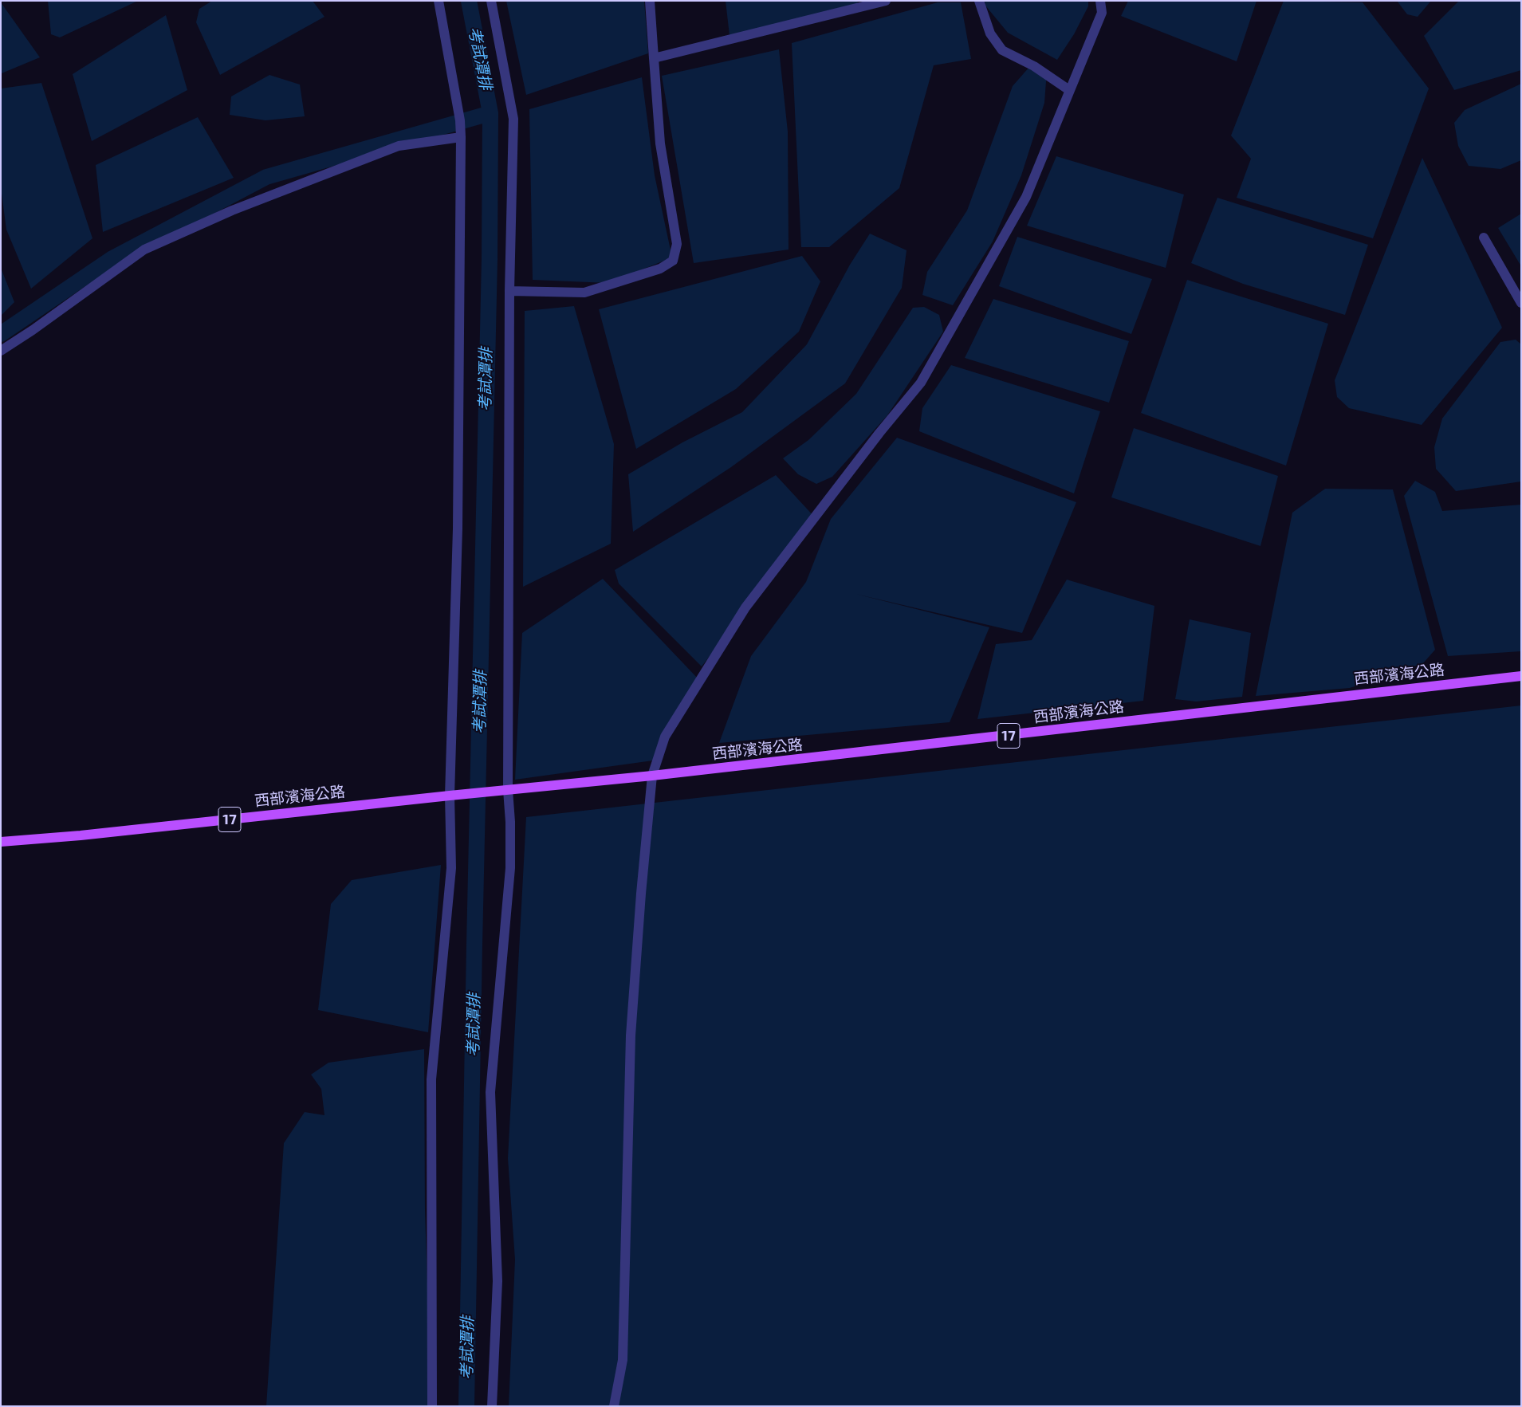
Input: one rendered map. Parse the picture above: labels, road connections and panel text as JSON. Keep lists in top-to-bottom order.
{
  "streets": {
    "main road": ["西部濱海公路", "17"]
  },
  "water": ["考試潭排"]
}
